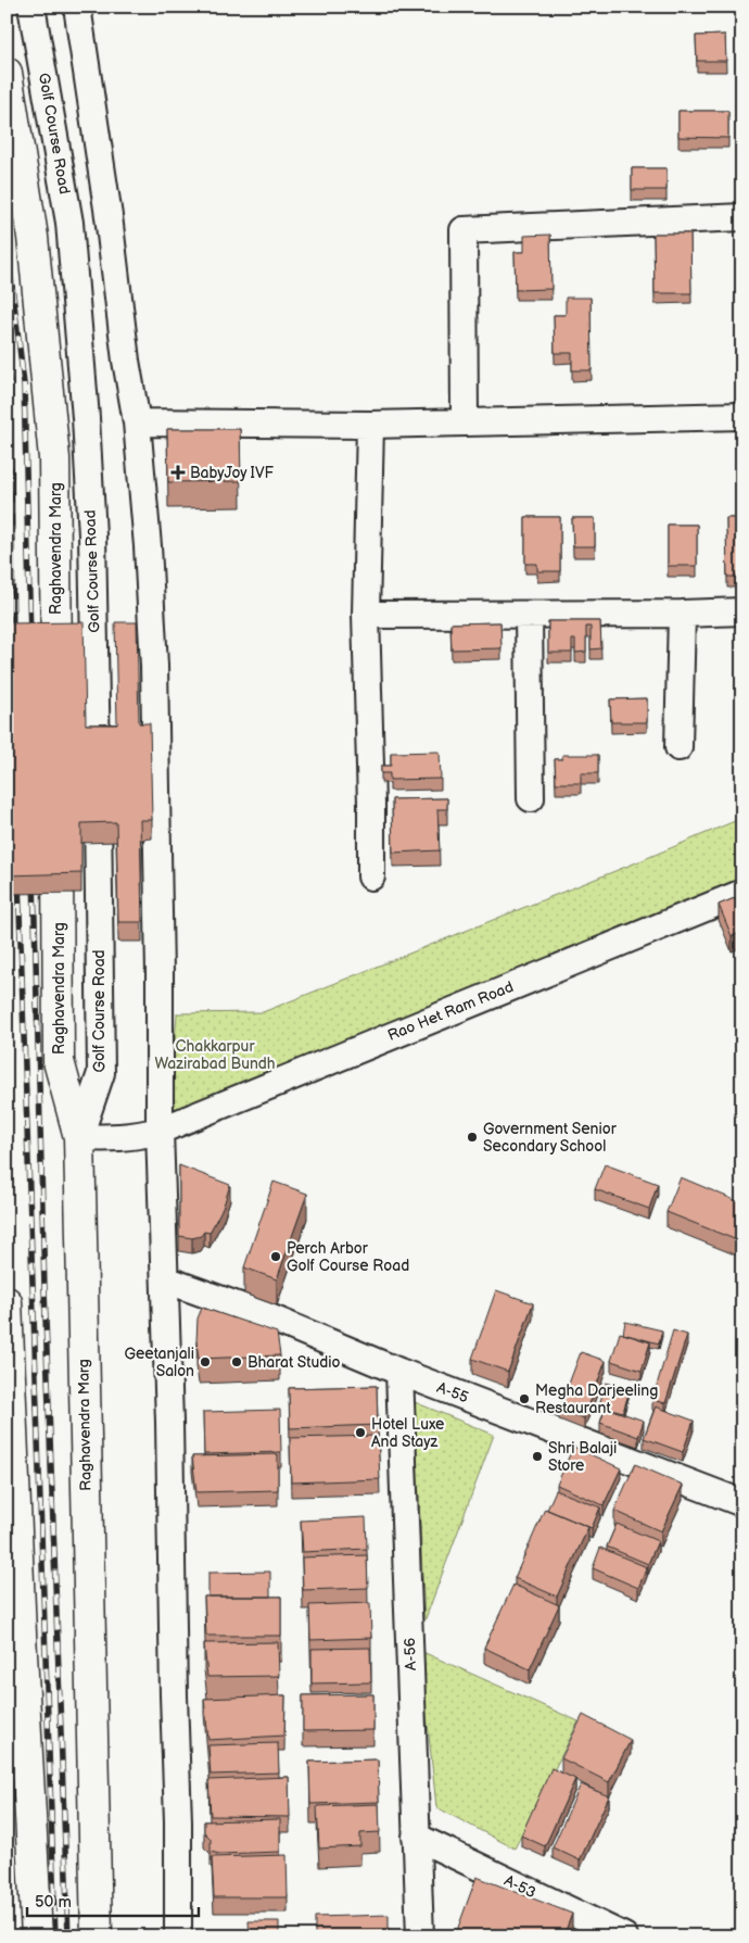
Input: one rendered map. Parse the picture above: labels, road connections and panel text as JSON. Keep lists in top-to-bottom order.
{
  "streets": {
    "main road": ["Raghavendra Marg"],
    "street": [
      "Golf Course Road",
      "Rao Het Ram Road",
      "A-55",
      "A-56",
      "A-53"
    ]
  },
  "crossings": [
    ["Golf Course Road", "Raghavendra Marg"],
    ["Golf Course Road", "Rao Het Ram Road"],
    ["Raghavendra Marg", "Rao Het Ram Road"],
    ["A-55", "A-56"],
    ["A-56", "A-53"]
  ],
  "parks": ["Chakkarpur Wazirabad Bundh"],
  "places": {
    "health": ["BabyJoy IVF"],
    "other": [
      "Government Senior Secondary School",
      "Perch Arbor Golf Course Road",
      "Geetanjali Salon",
      "Bharat Studio",
      "Megha Darjeeling Restaurant",
      "Hotel Luxe And Stayz",
      "Shri Balaji Store"
    ]
  },
  "scale_bar": "50 m"
}
